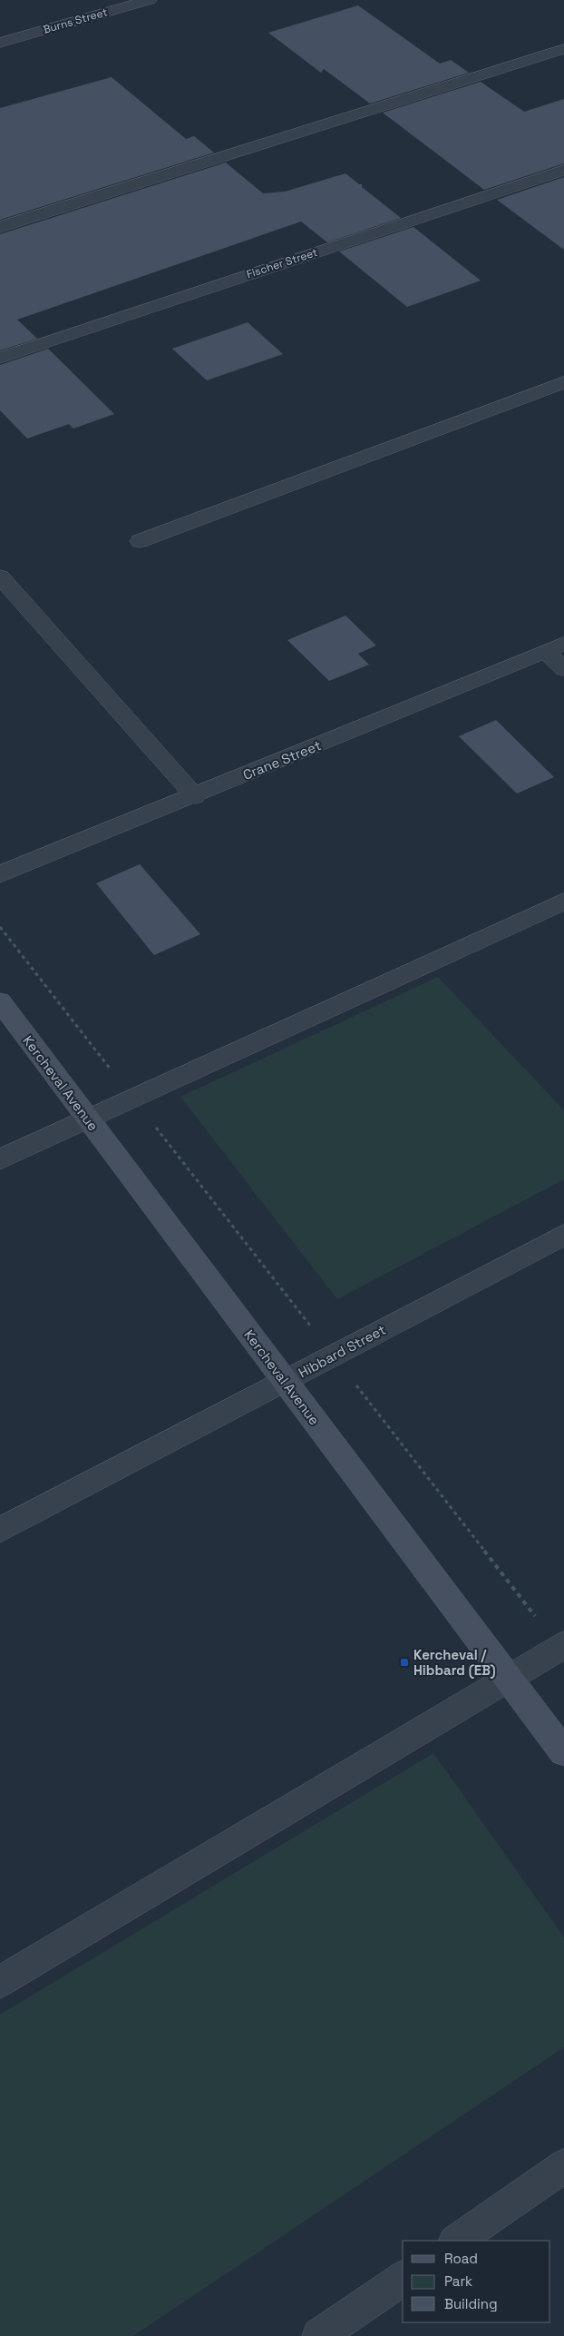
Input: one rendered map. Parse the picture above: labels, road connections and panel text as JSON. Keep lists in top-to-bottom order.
{
  "streets": {
    "street": [
      "Burns Street",
      "Fischer Street",
      "Crane Street",
      "Kercheval Avenue",
      "Hibbard Street"
    ]
  },
  "crossings": [
    ["Kercheval Avenue", "Hibbard Street"]
  ],
  "places": {
    "transit": ["Kercheval / Hibbard (EB)"]
  },
  "legend": ["Road", "Park", "Building"]
}
